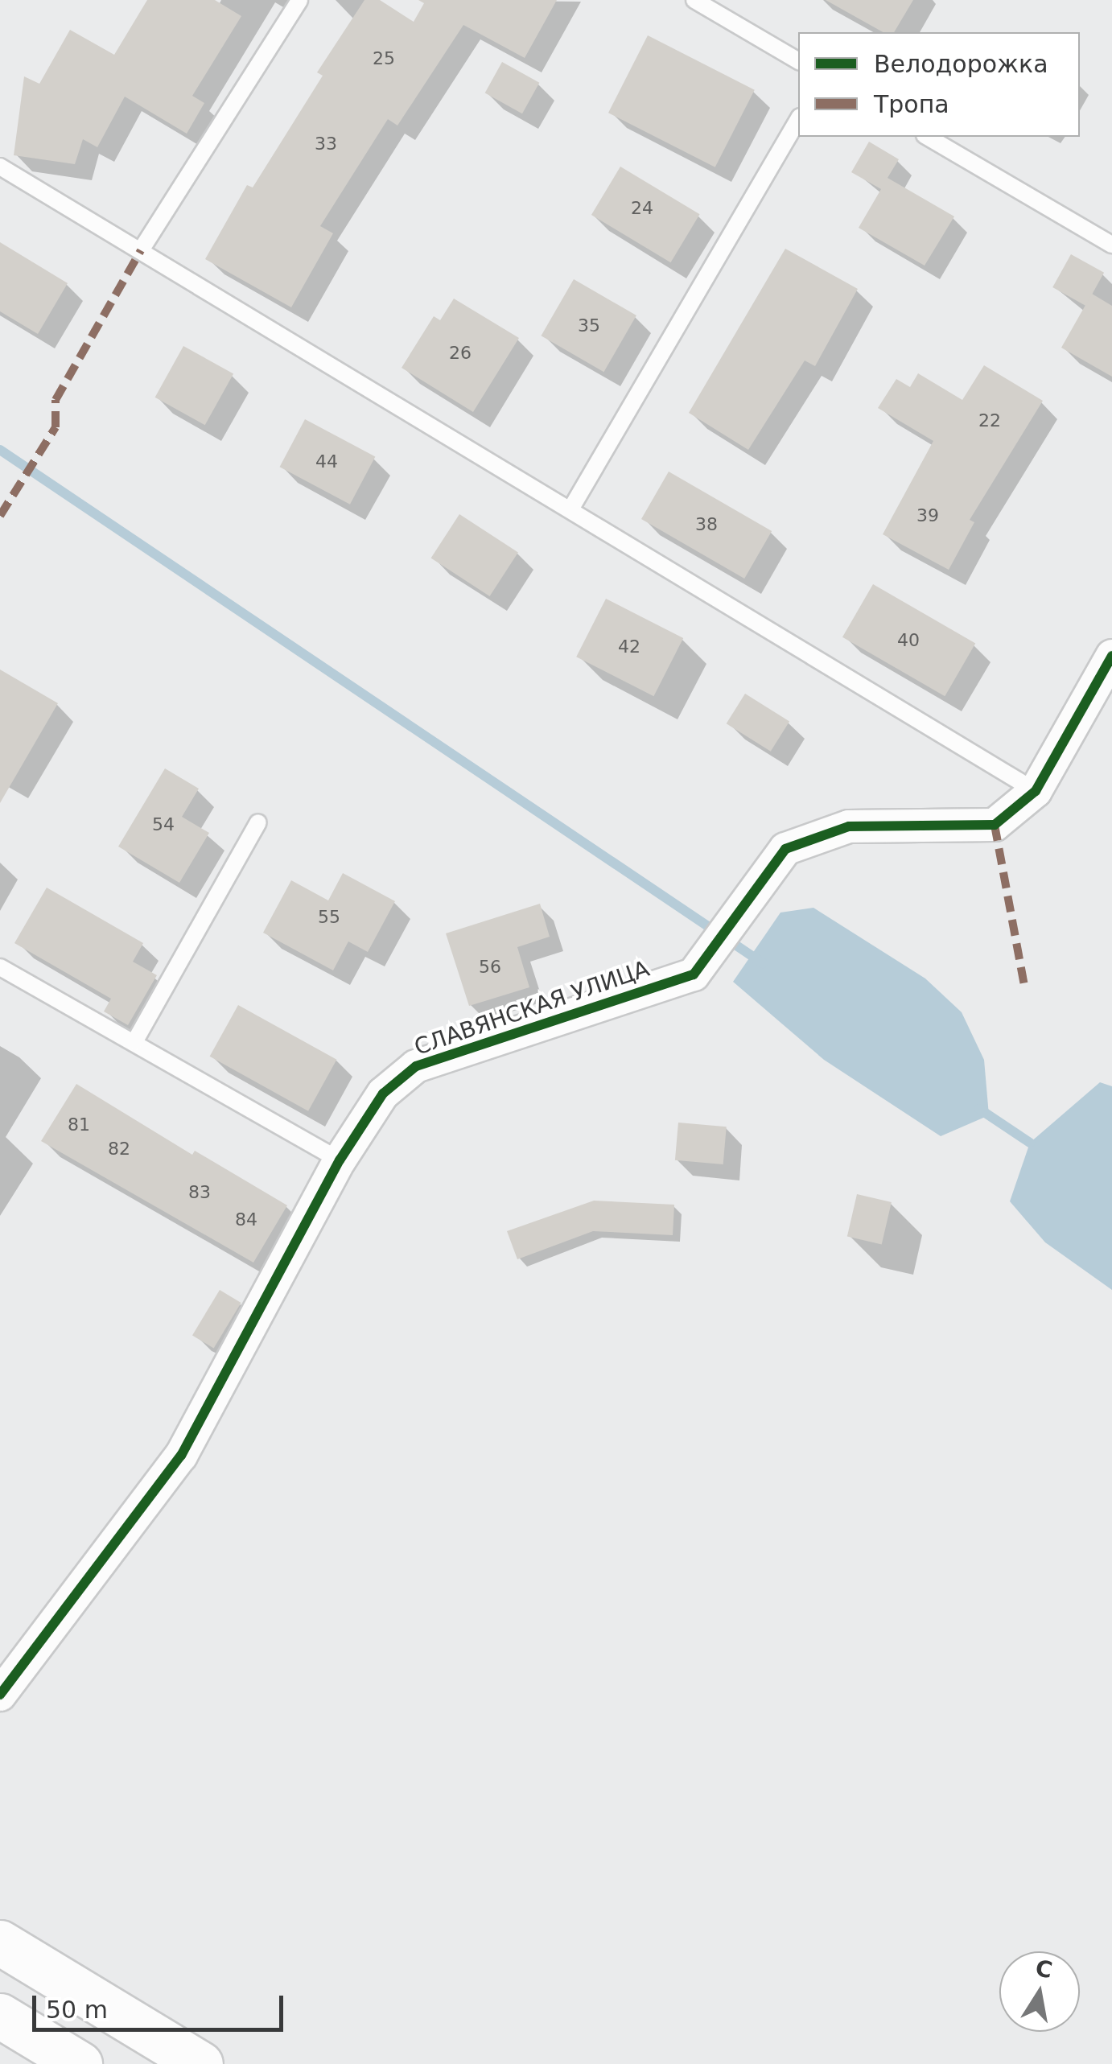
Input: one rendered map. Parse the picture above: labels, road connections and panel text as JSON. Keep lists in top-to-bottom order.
{
  "streets": {
    "street": ["СЛАВЯНСКАЯ УЛИЦА"]
  },
  "house_numbers": [
    "25",
    "33",
    "24",
    "35",
    "26",
    "22",
    "44",
    "39",
    "38",
    "40",
    "42",
    "54",
    "55",
    "56",
    "81",
    "82",
    "83",
    "84"
  ],
  "legend": ["Велодорожка", "Тропа"],
  "scale_bar": "50 m",
  "north": "top"
}
